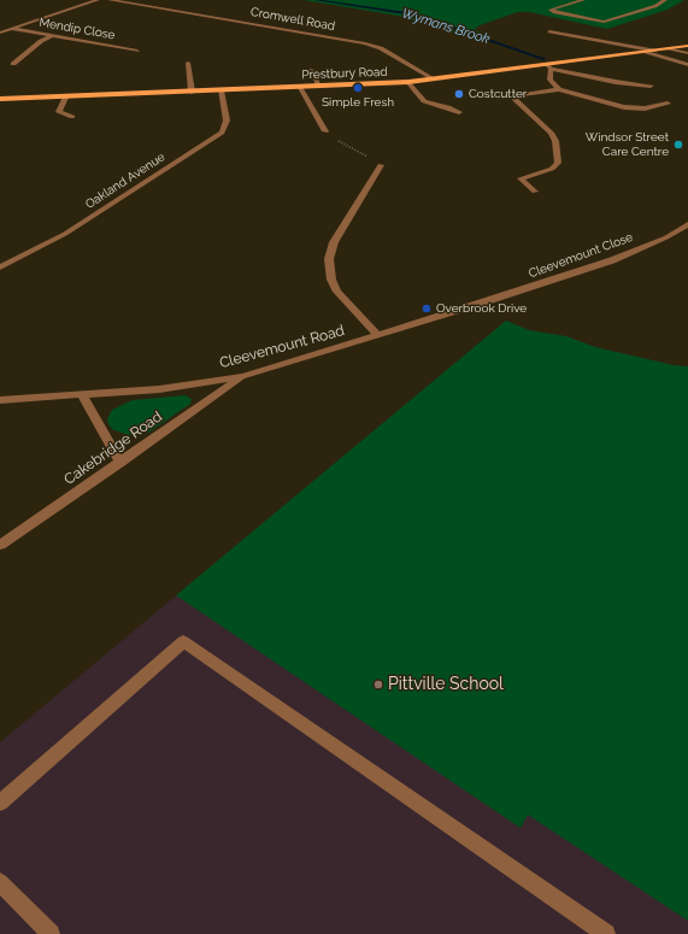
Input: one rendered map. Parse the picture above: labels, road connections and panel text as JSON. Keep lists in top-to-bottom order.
{
  "streets": {
    "main road": ["Prestbury Road"],
    "street": [
      "Cromwell Road",
      "Mendip Close",
      "Oakland Avenue",
      "Cleevemount Close",
      "Cleevemount Road",
      "Cakebridge Road"
    ]
  },
  "crossings": [
    ["Cromwell Road", "Prestbury Road"],
    ["Prestbury Road", "Oakland Avenue"],
    ["Cleevemount Close", "Cleevemount Road"],
    ["Cleevemount Road", "Cakebridge Road"]
  ],
  "water": ["Wymans Brook"],
  "places": [
    "Simple Fresh",
    "Costcutter",
    "Windsor Street Care Centre",
    "Overbrook Drive",
    "Pittville School"
  ]
}
